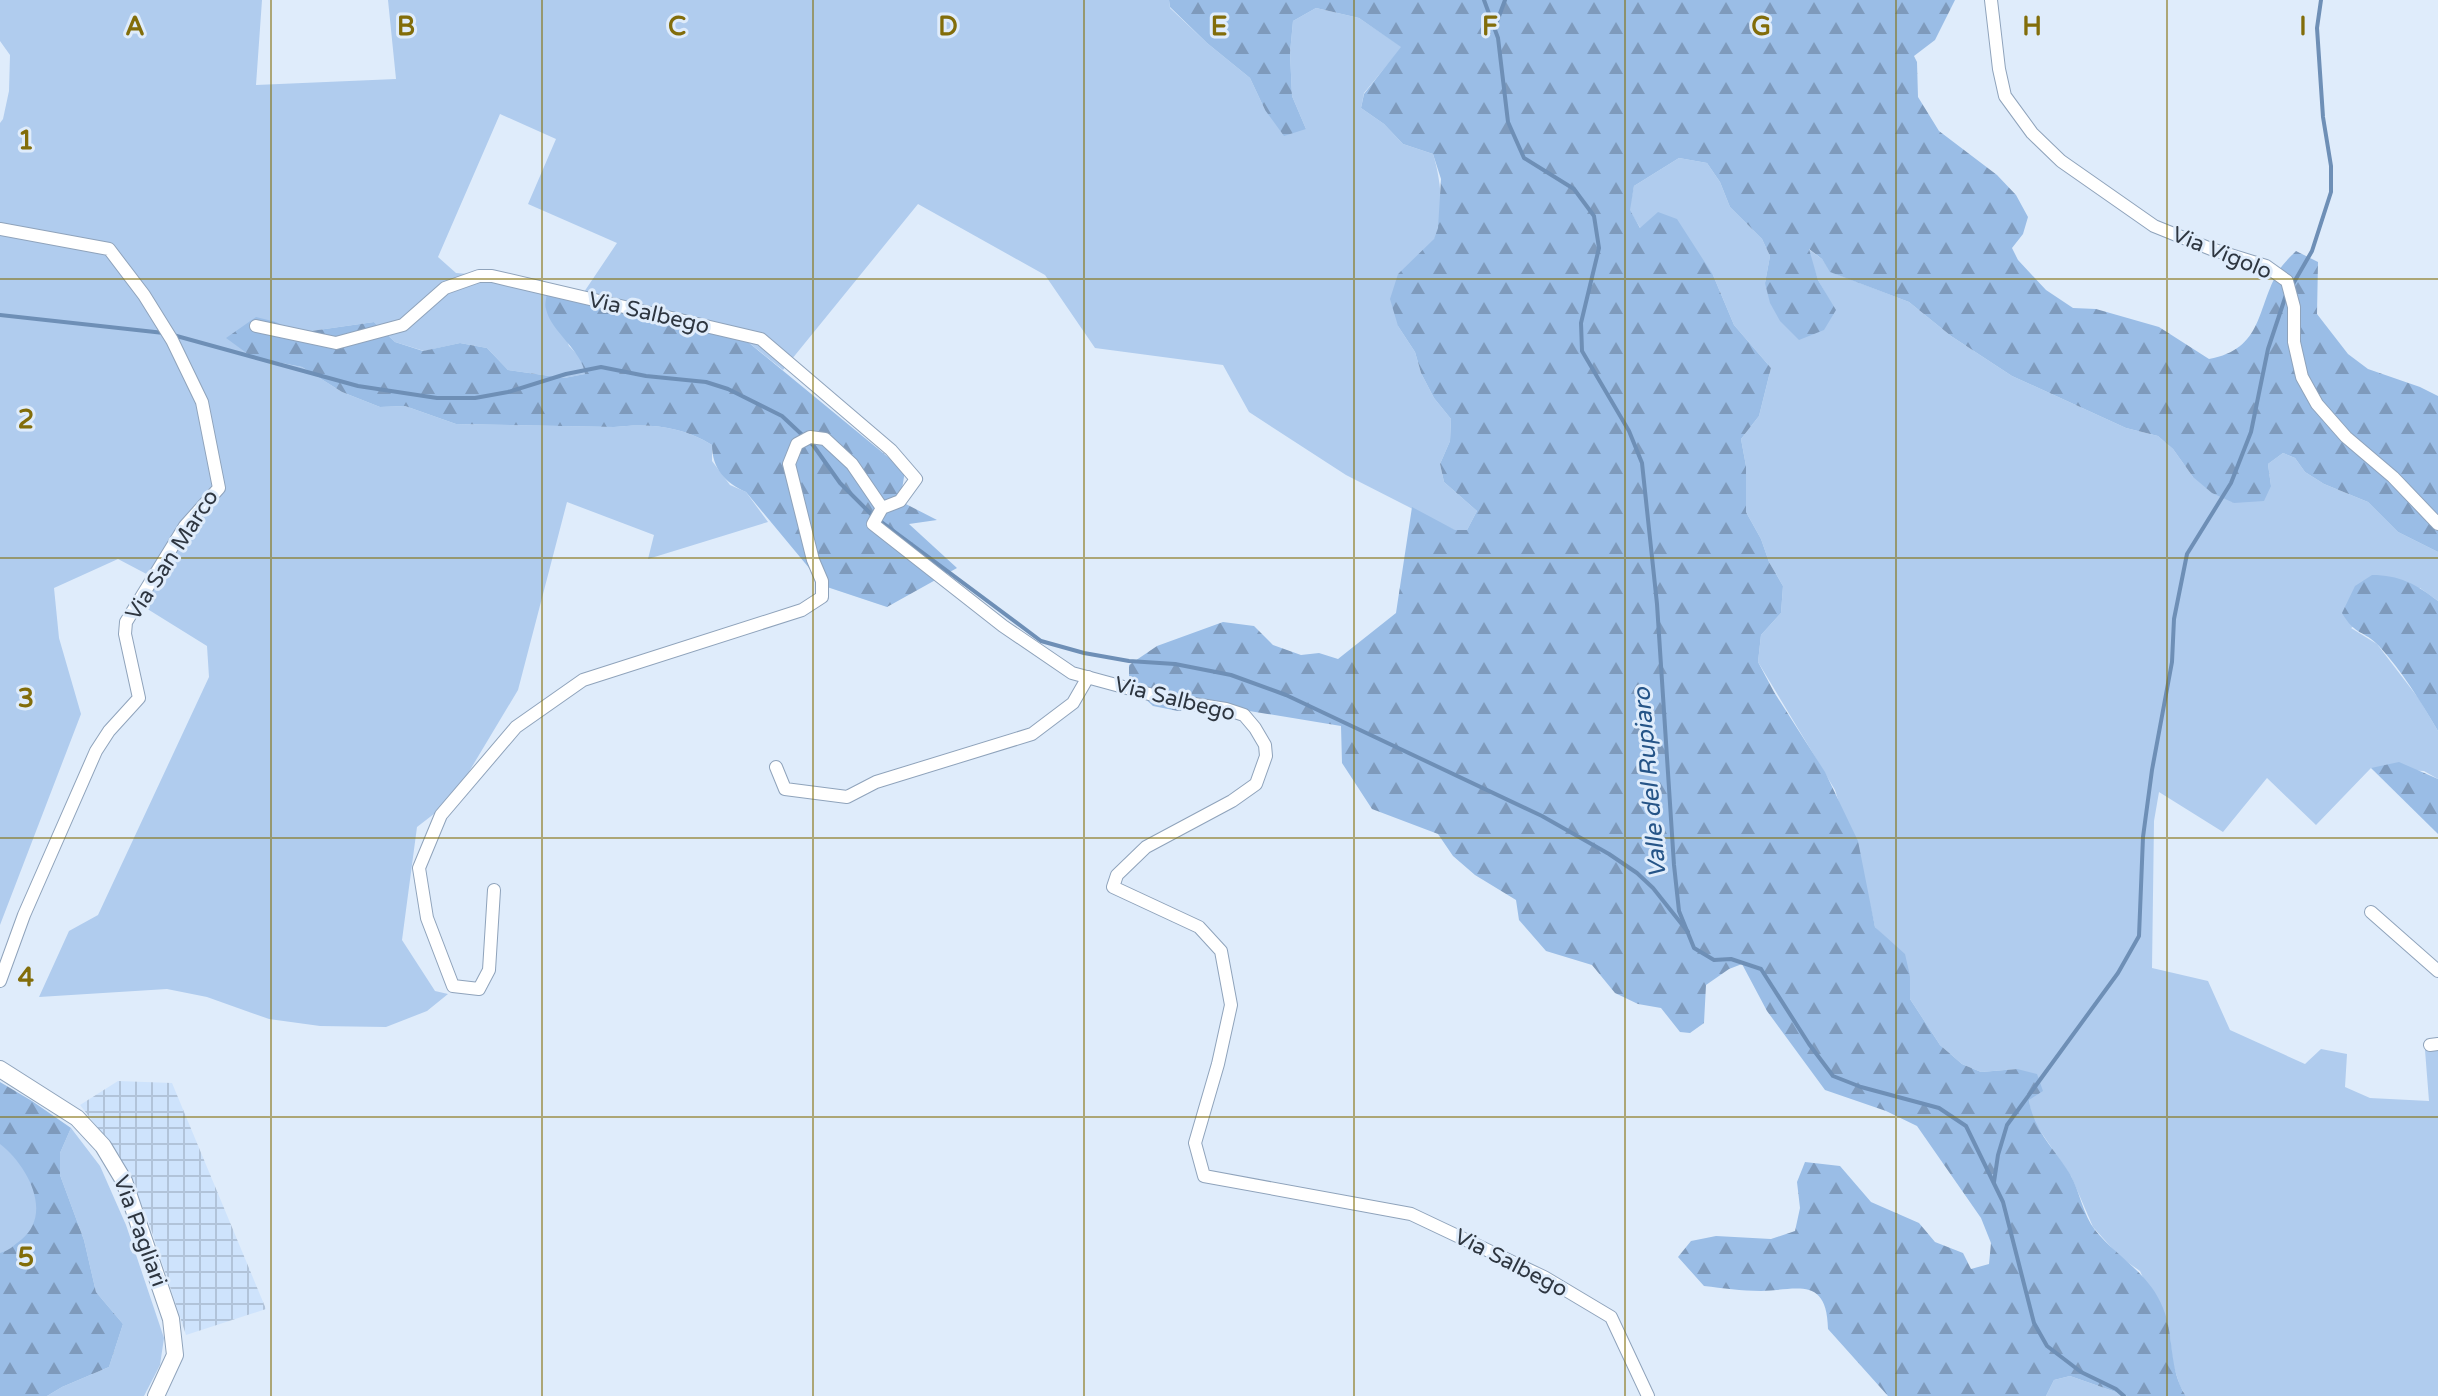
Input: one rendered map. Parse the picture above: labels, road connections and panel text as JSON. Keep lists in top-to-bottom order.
{
  "streets": {
    "street": [
      "Via Vigolo",
      "Via Salbego",
      "Via San Marco",
      "Via Pagliari"
    ]
  },
  "water": ["Valle del Rupiaro"],
  "grid": {
    "columns": [
      "A",
      "B",
      "C",
      "D",
      "E",
      "F",
      "G",
      "H",
      "I"
    ],
    "rows": [
      "1",
      "2",
      "3",
      "4",
      "5"
    ]
  }
}
